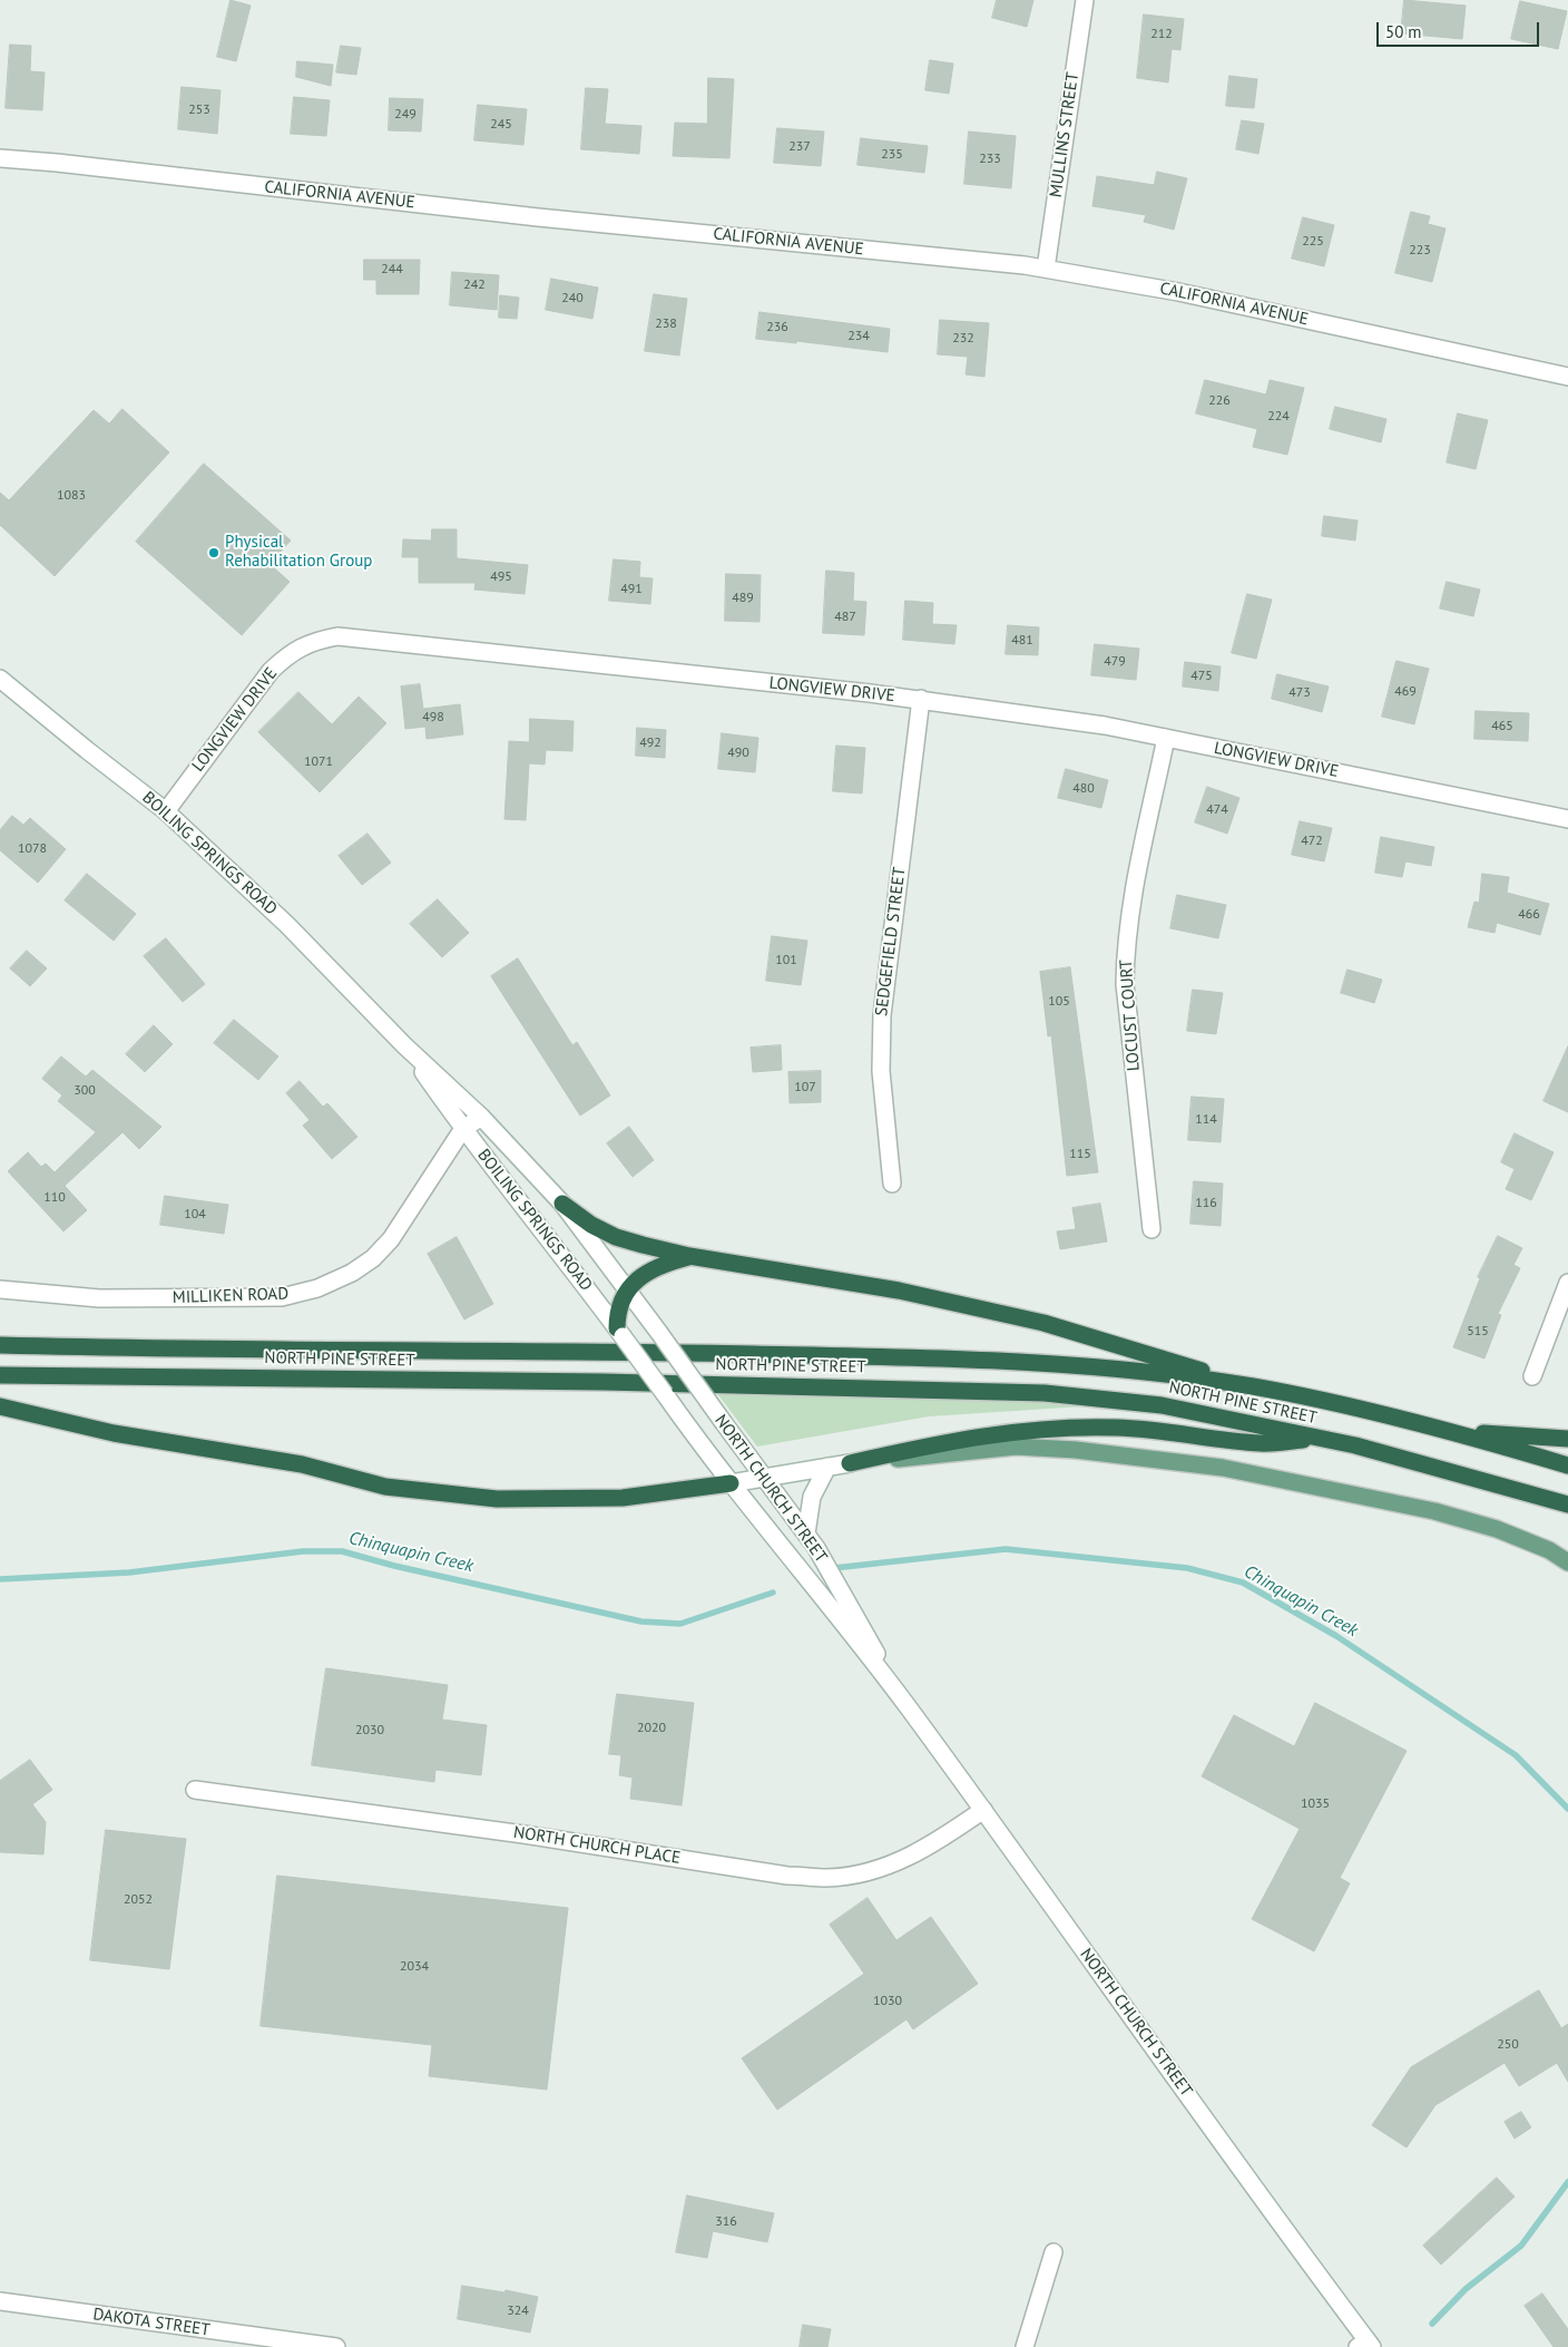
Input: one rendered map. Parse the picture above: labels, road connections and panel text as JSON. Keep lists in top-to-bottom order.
{
  "streets": {
    "highway": ["NORTH PINE STREET"],
    "street": [
      "MULLINS STREET",
      "CALIFORNIA AVENUE",
      "LONGVIEW DRIVE",
      "BOILING SPRINGS ROAD",
      "SEDGEFIELD STREET",
      "LOCUST COURT",
      "MILLIKEN ROAD",
      "NORTH CHURCH STREET",
      "NORTH CHURCH PLACE",
      "DAKOTA STREET"
    ]
  },
  "crossings": [
    ["MULLINS STREET", "CALIFORNIA AVENUE"],
    ["LONGVIEW DRIVE", "BOILING SPRINGS ROAD"],
    ["LONGVIEW DRIVE", "SEDGEFIELD STREET"],
    ["LONGVIEW DRIVE", "LOCUST COURT"],
    ["BOILING SPRINGS ROAD", "MILLIKEN ROAD"],
    ["BOILING SPRINGS ROAD", "NORTH CHURCH STREET"],
    ["NORTH CHURCH STREET", "NORTH CHURCH PLACE"]
  ],
  "water": ["Chinquapin Creek"],
  "places": ["Physical Rehabilitation Group"],
  "house_numbers": [
    "212",
    "253",
    "249",
    "245",
    "237",
    "235",
    "233",
    "225",
    "223",
    "244",
    "242",
    "240",
    "238",
    "236",
    "234",
    "232",
    "226",
    "224",
    "1083",
    "495",
    "491",
    "489",
    "487",
    "481",
    "479",
    "475",
    "469",
    "473",
    "498",
    "465",
    "492",
    "490",
    "1071",
    "480",
    "474",
    "472",
    "1078",
    "466",
    "101",
    "105",
    "107",
    "300",
    "114",
    "115",
    "110",
    "116",
    "104",
    "515",
    "2020",
    "2030",
    "1035",
    "2052",
    "2034",
    "1030",
    "250",
    "316",
    "324"
  ],
  "scale_bar": "50 m"
}
